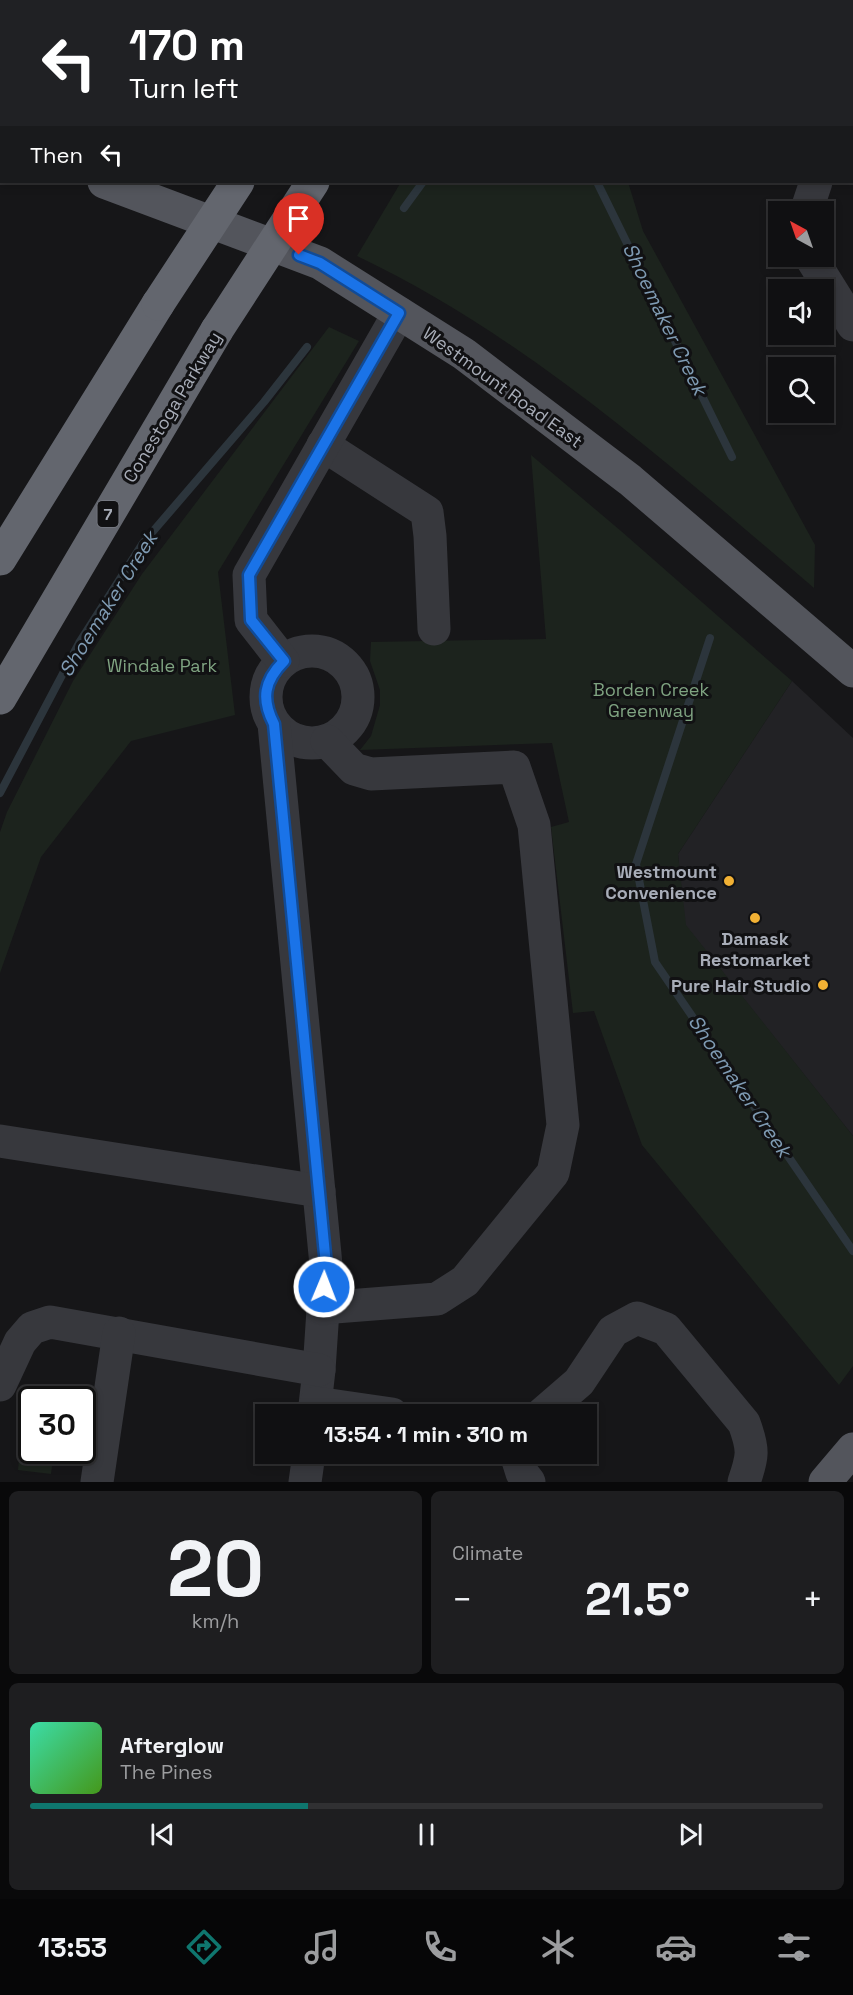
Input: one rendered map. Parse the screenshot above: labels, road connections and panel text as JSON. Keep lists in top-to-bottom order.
{
  "streets": {
    "highway": ["Conestoga Parkway", "7"],
    "main road": ["Westmount Road East"]
  },
  "water": ["Shoemaker Creek"],
  "parks": ["Windale Park", "Borden Creek Greenway"],
  "places": ["Westmount Convenience", "Damask Restomarket", "Pure Hair Studio"],
  "north": "top left",
  "page": {
    "turn": ["170 m", "Turn left"],
    "then": "Then",
    "limit": "30",
    "trip": "13:54 · 1 min · 310 m",
    "tile": [
      ["20", "km/h"],
      "Climate"
    ],
    "heat": ["−", "21.5°", "+"],
    "song": ["Afterglow", "The Pines"],
    "tabs": "13:53"
  }
}
